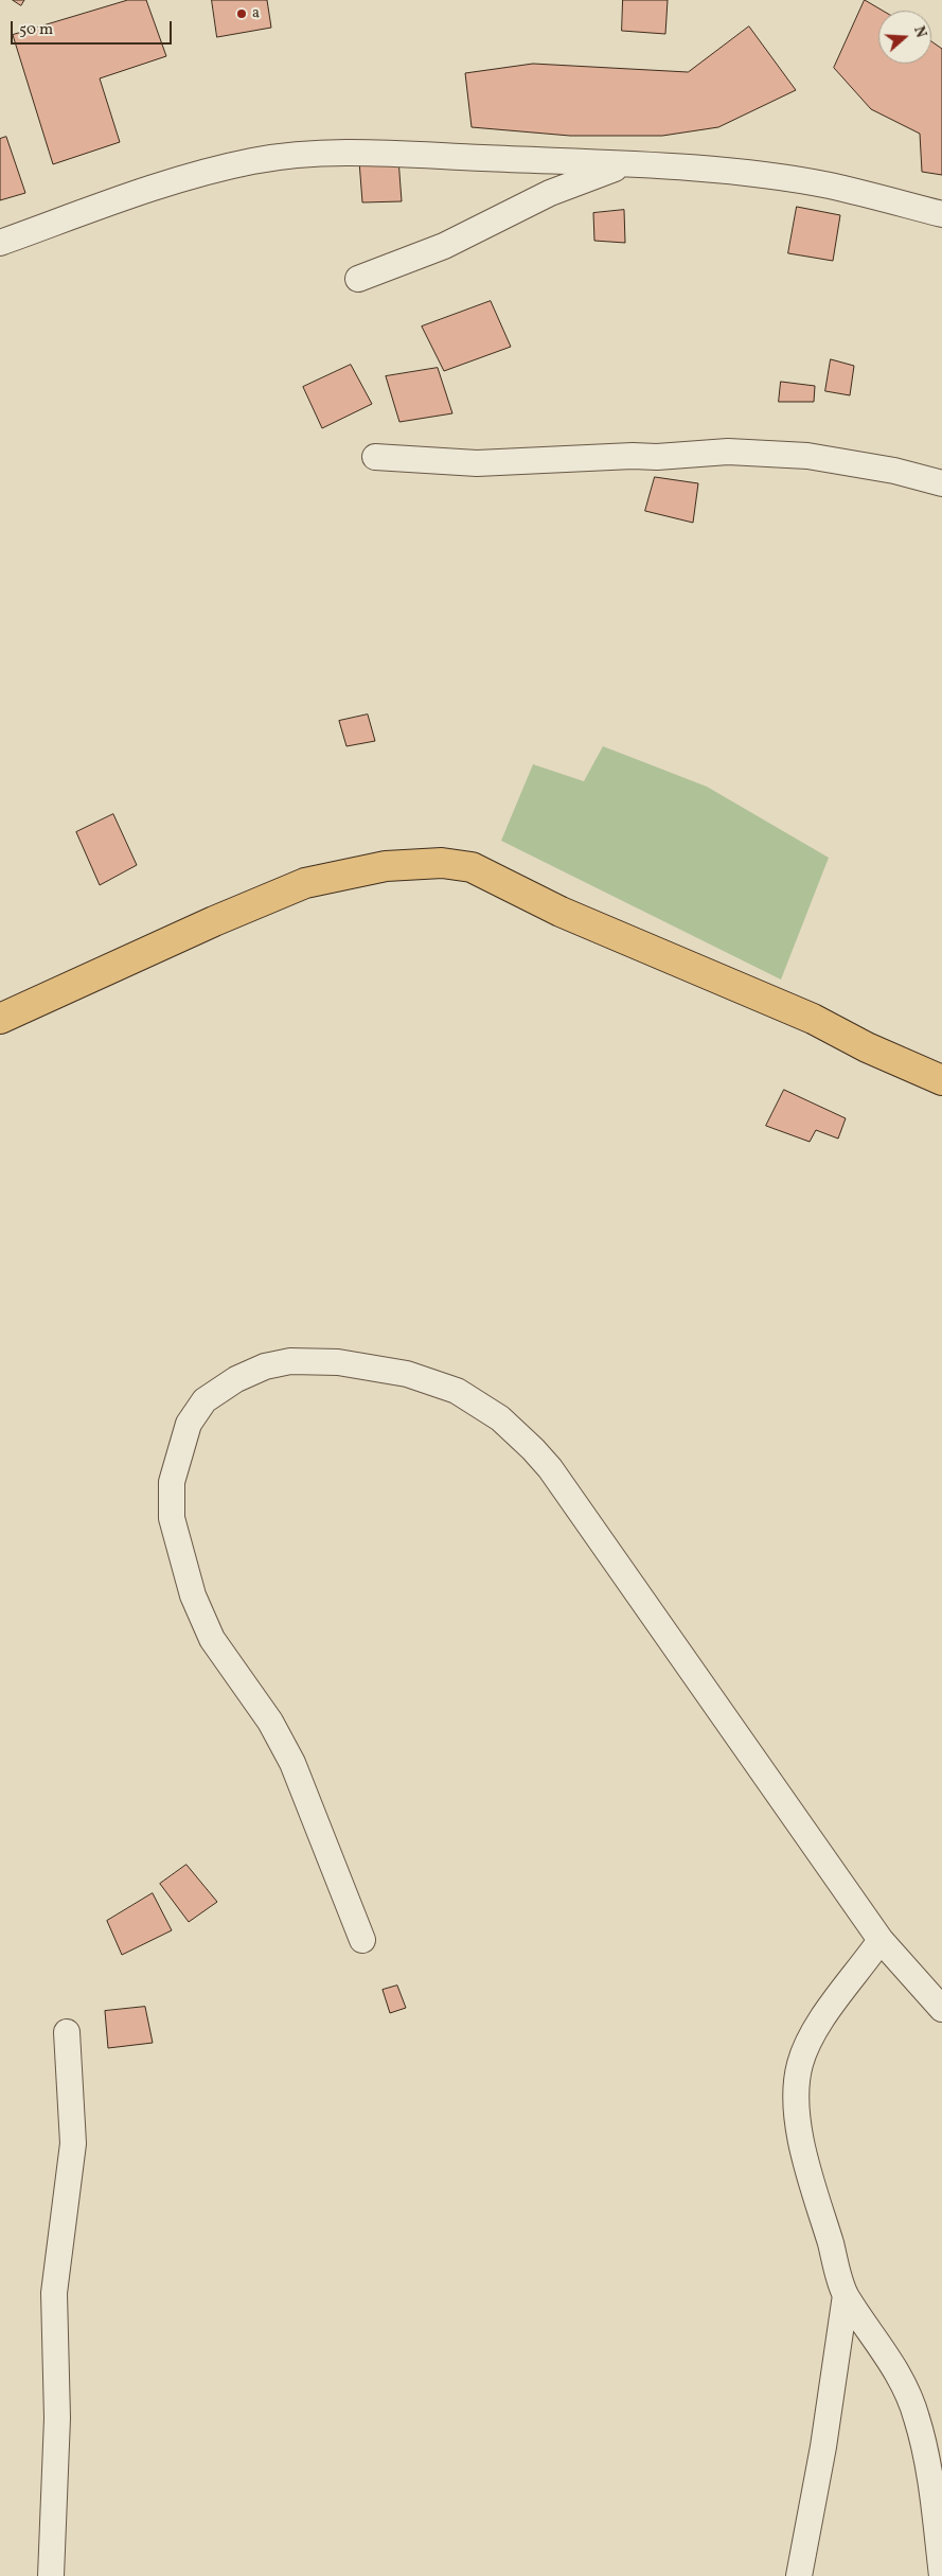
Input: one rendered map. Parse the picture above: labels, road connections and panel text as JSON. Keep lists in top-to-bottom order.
{
  "places": ["a"],
  "scale_bar": "50 m",
  "north": "right"
}
